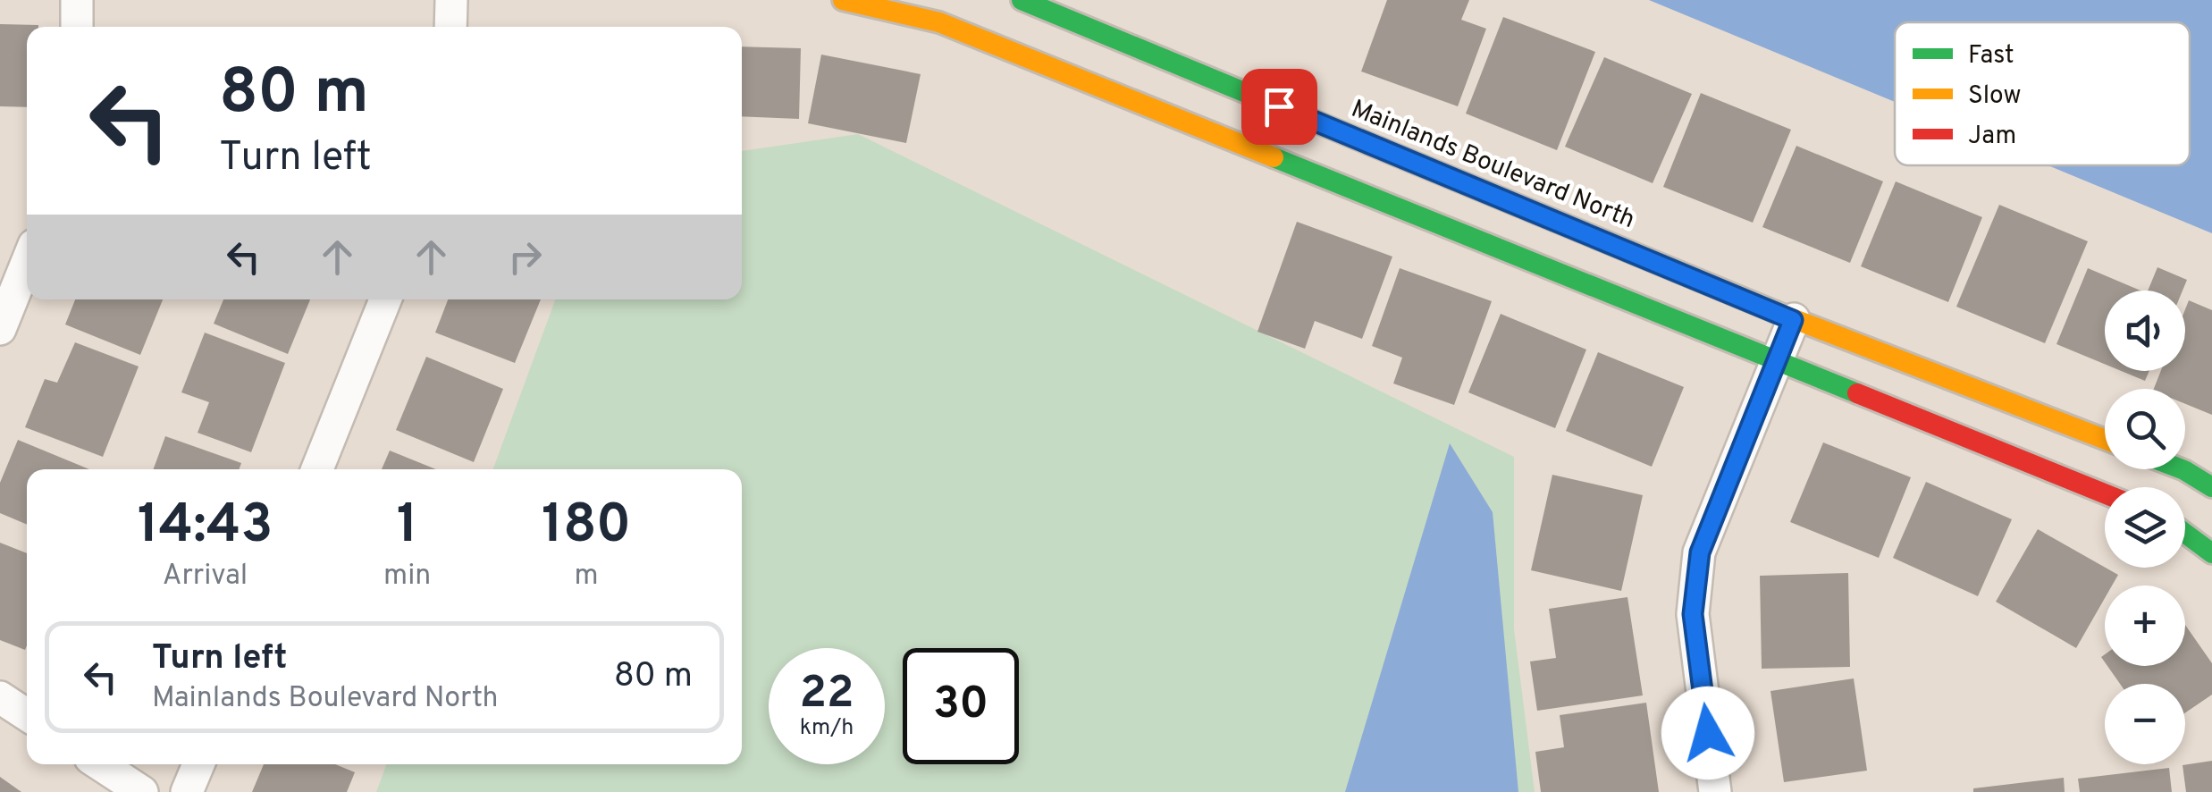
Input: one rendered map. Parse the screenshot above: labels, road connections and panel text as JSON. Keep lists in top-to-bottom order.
{
  "streets": {
    "street": ["Mainlands Boulevard North"]
  },
  "legend": ["Fast", "Slow", "Jam"],
  "page": {
    "turn": ["80 m", "Turn left"],
    "map_buttons": ["+", "−"],
    "eta": [
      "14:43",
      "Arrival",
      "1",
      "min",
      "180",
      "m"
    ],
    "list": [
      {
        "name": "Turn left",
        "note": "Mainlands Boulevard North",
        "value": "80 m"
      }
    ],
    "speed": "22 km/h",
    "limit": "30"
  }
}
